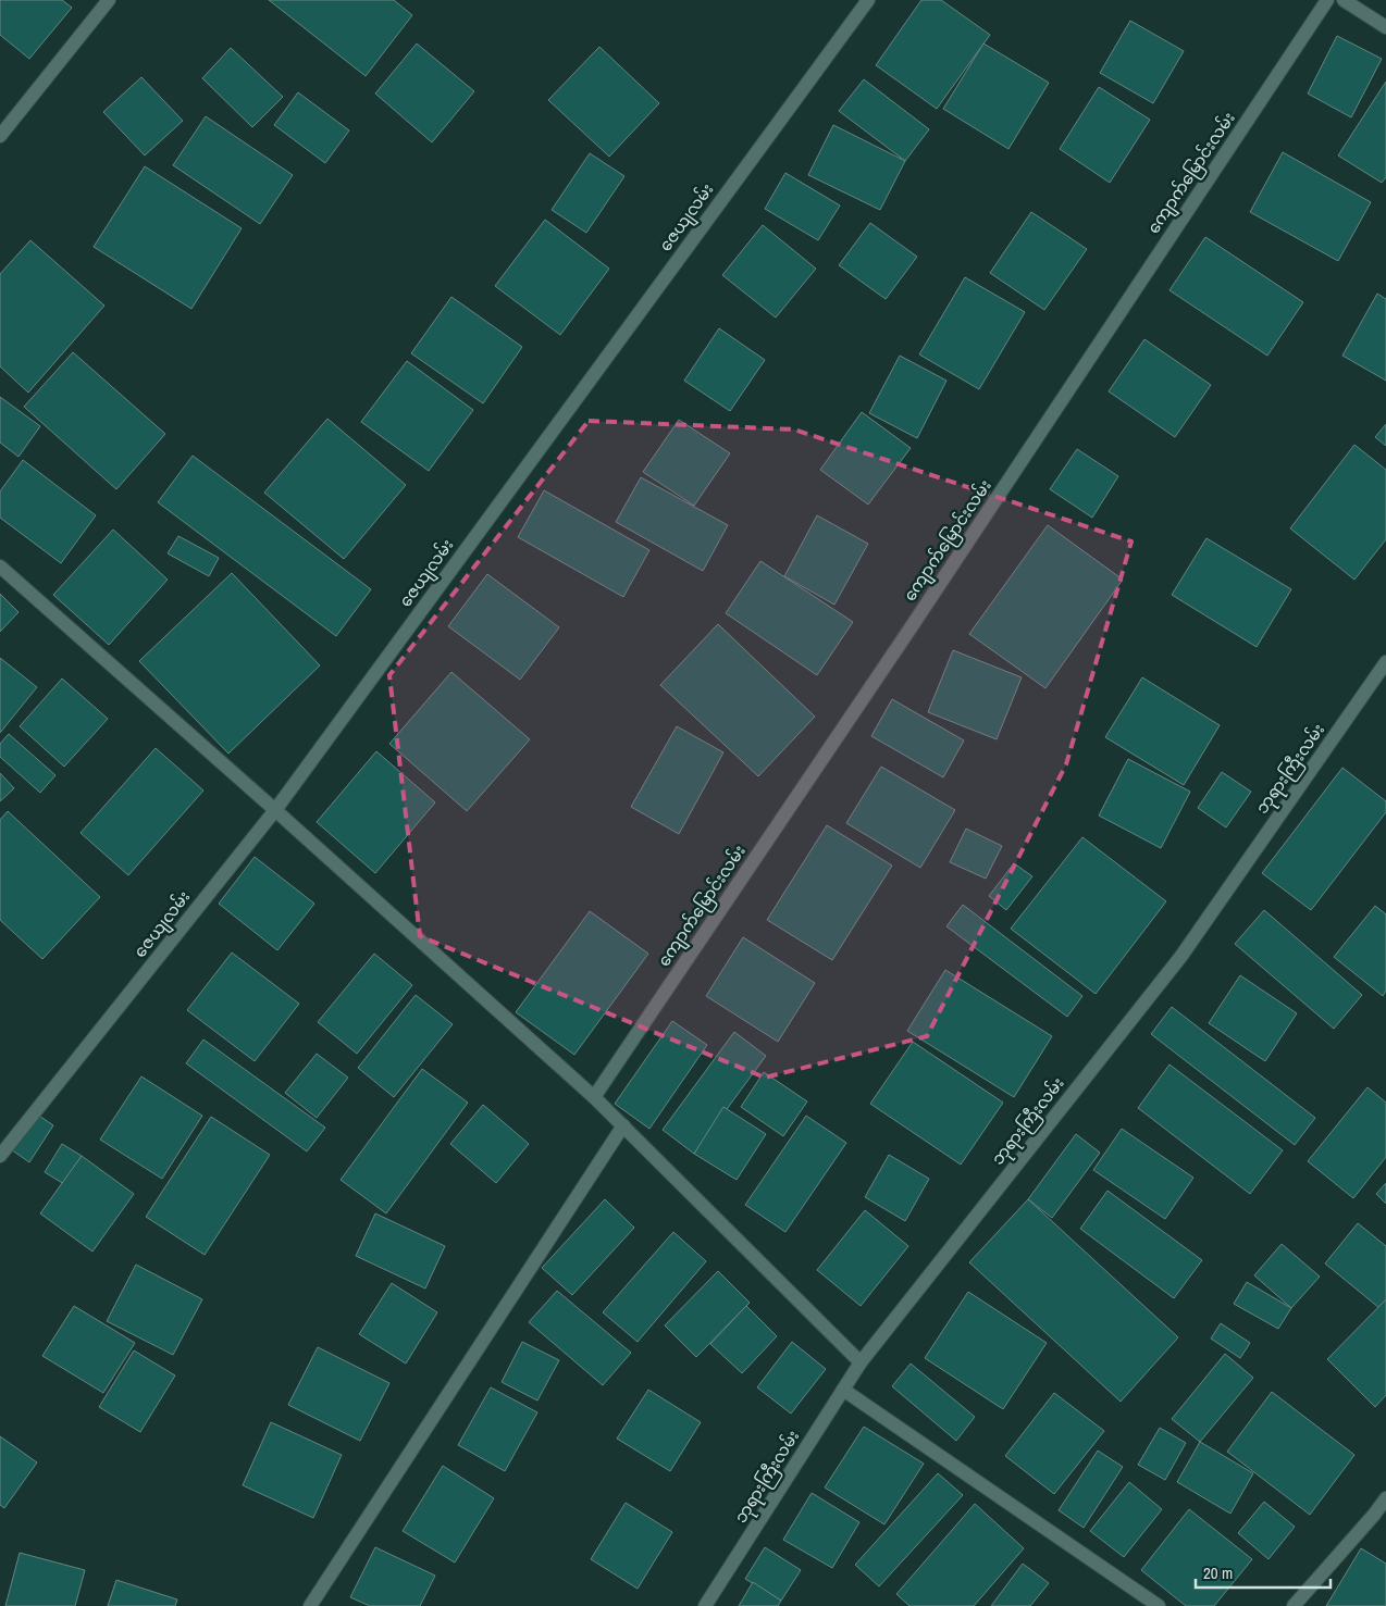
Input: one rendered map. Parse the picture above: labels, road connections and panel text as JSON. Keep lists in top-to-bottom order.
{
  "streets": {
    "street": ["ကျောက်မြောင်းလမ်း", "ဇေယျလမ်း", "ဘုရားကြီးလမ်း"]
  },
  "scale_bar": "20 m"
}
